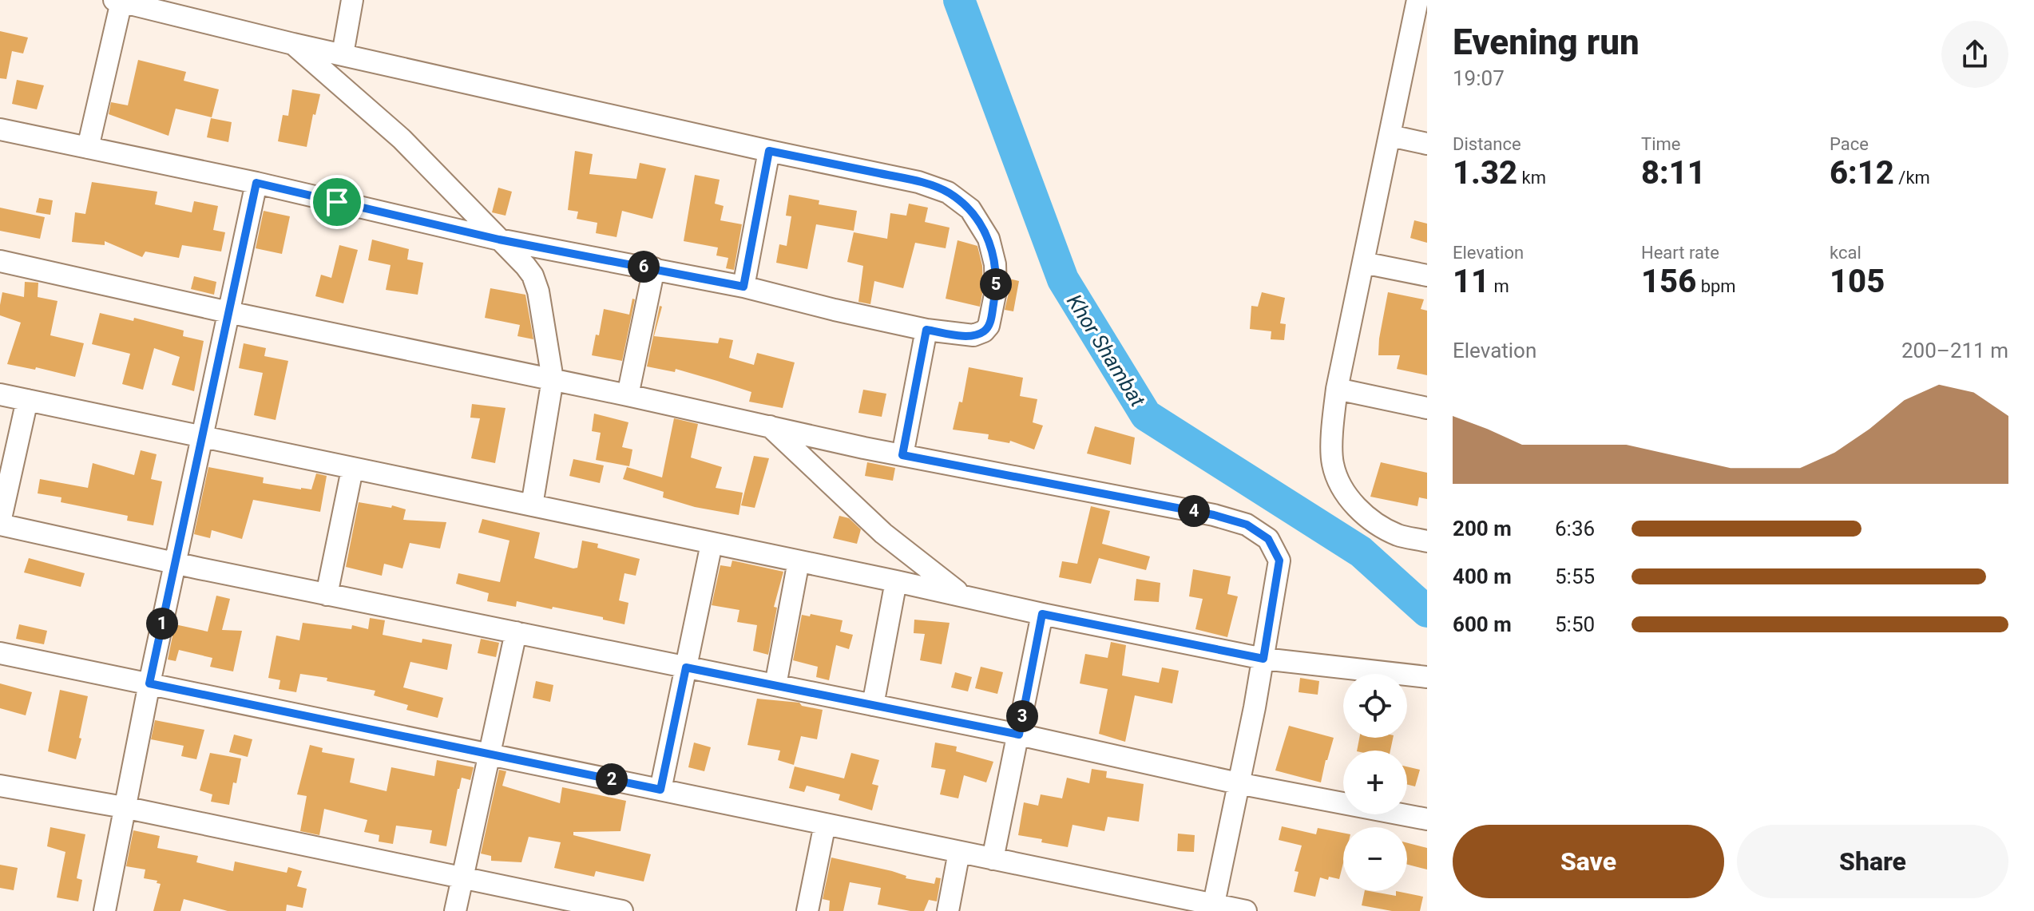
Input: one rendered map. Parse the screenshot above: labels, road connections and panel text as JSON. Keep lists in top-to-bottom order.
{
  "water": ["Khor Shambat"],
  "page": {
    "heading": ["Evening run", "19:07"],
    "stats": [
      ["Distance", "1.32 km"],
      ["Time", "8:11"],
      ["Pace", "6:12 /km"],
      ["Elevation", "11 m"],
      ["Heart rate", "156 bpm"],
      ["kcal", "105"]
    ],
    "pins": [
      "6",
      "5",
      "4",
      "1",
      "3",
      "2"
    ],
    "chart": ["Elevation", "200–211 m"],
    "list": [
      {
        "name": "200 m",
        "note": "6:36"
      },
      {
        "name": "400 m",
        "note": "5:55"
      },
      {
        "name": "600 m",
        "note": "5:50"
      }
    ],
    "map_buttons": ["+", "−"],
    "buttons": ["Save", "Share"]
  }
}
